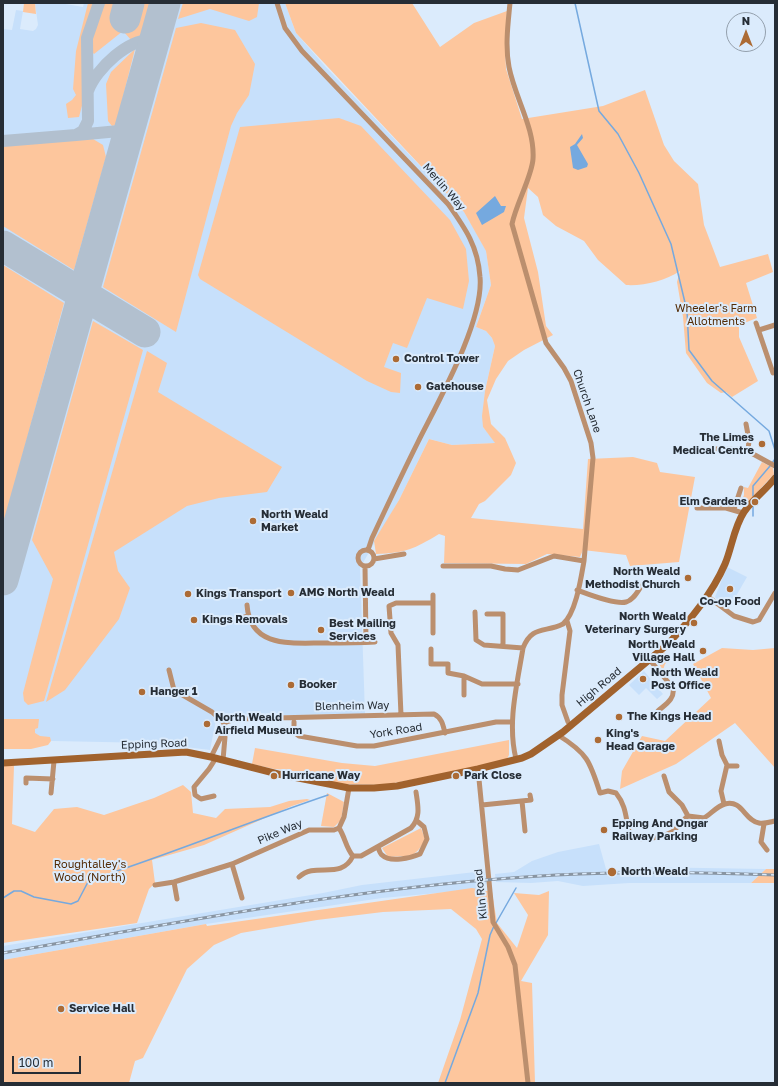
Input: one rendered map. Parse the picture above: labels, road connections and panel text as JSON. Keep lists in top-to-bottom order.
{
  "streets": {
    "main road": ["High Road", "Epping Road"],
    "street": [
      "Merlin Way",
      "Church Lane",
      "Blenheim Way",
      "York Road",
      "Pike Way",
      "Kiln Road"
    ]
  },
  "crossings": [
    ["High Road", "Epping Road"],
    ["High Road", "Kiln Road"],
    ["Blenheim Way", "York Road"]
  ],
  "parks": ["Wheeler's Farm Allotments", "Roughtalley's Wood (North)"],
  "places": [
    "Control Tower",
    "Gatehouse",
    "The Limes Medical Centre",
    "Elm Gardens",
    "North Weald Market",
    "North Weald Methodist Church",
    "Co-op Food",
    "AMG North Weald",
    "Kings Transport",
    "Kings Removals",
    "North Weald Veterinary Surgery",
    "Best Mailing Services",
    "North Weald Village Hall",
    "North Weald Post Office",
    "Booker",
    "Hanger 1",
    "The Kings Head",
    "North Weald Airfield Museum",
    "King's Head Garage",
    "Hurricane Way",
    "Park Close",
    "Epping And Ongar Railway Parking",
    "North Weald",
    "Service Hall"
  ],
  "scale_bar": "100 m",
  "north": "top"
}
